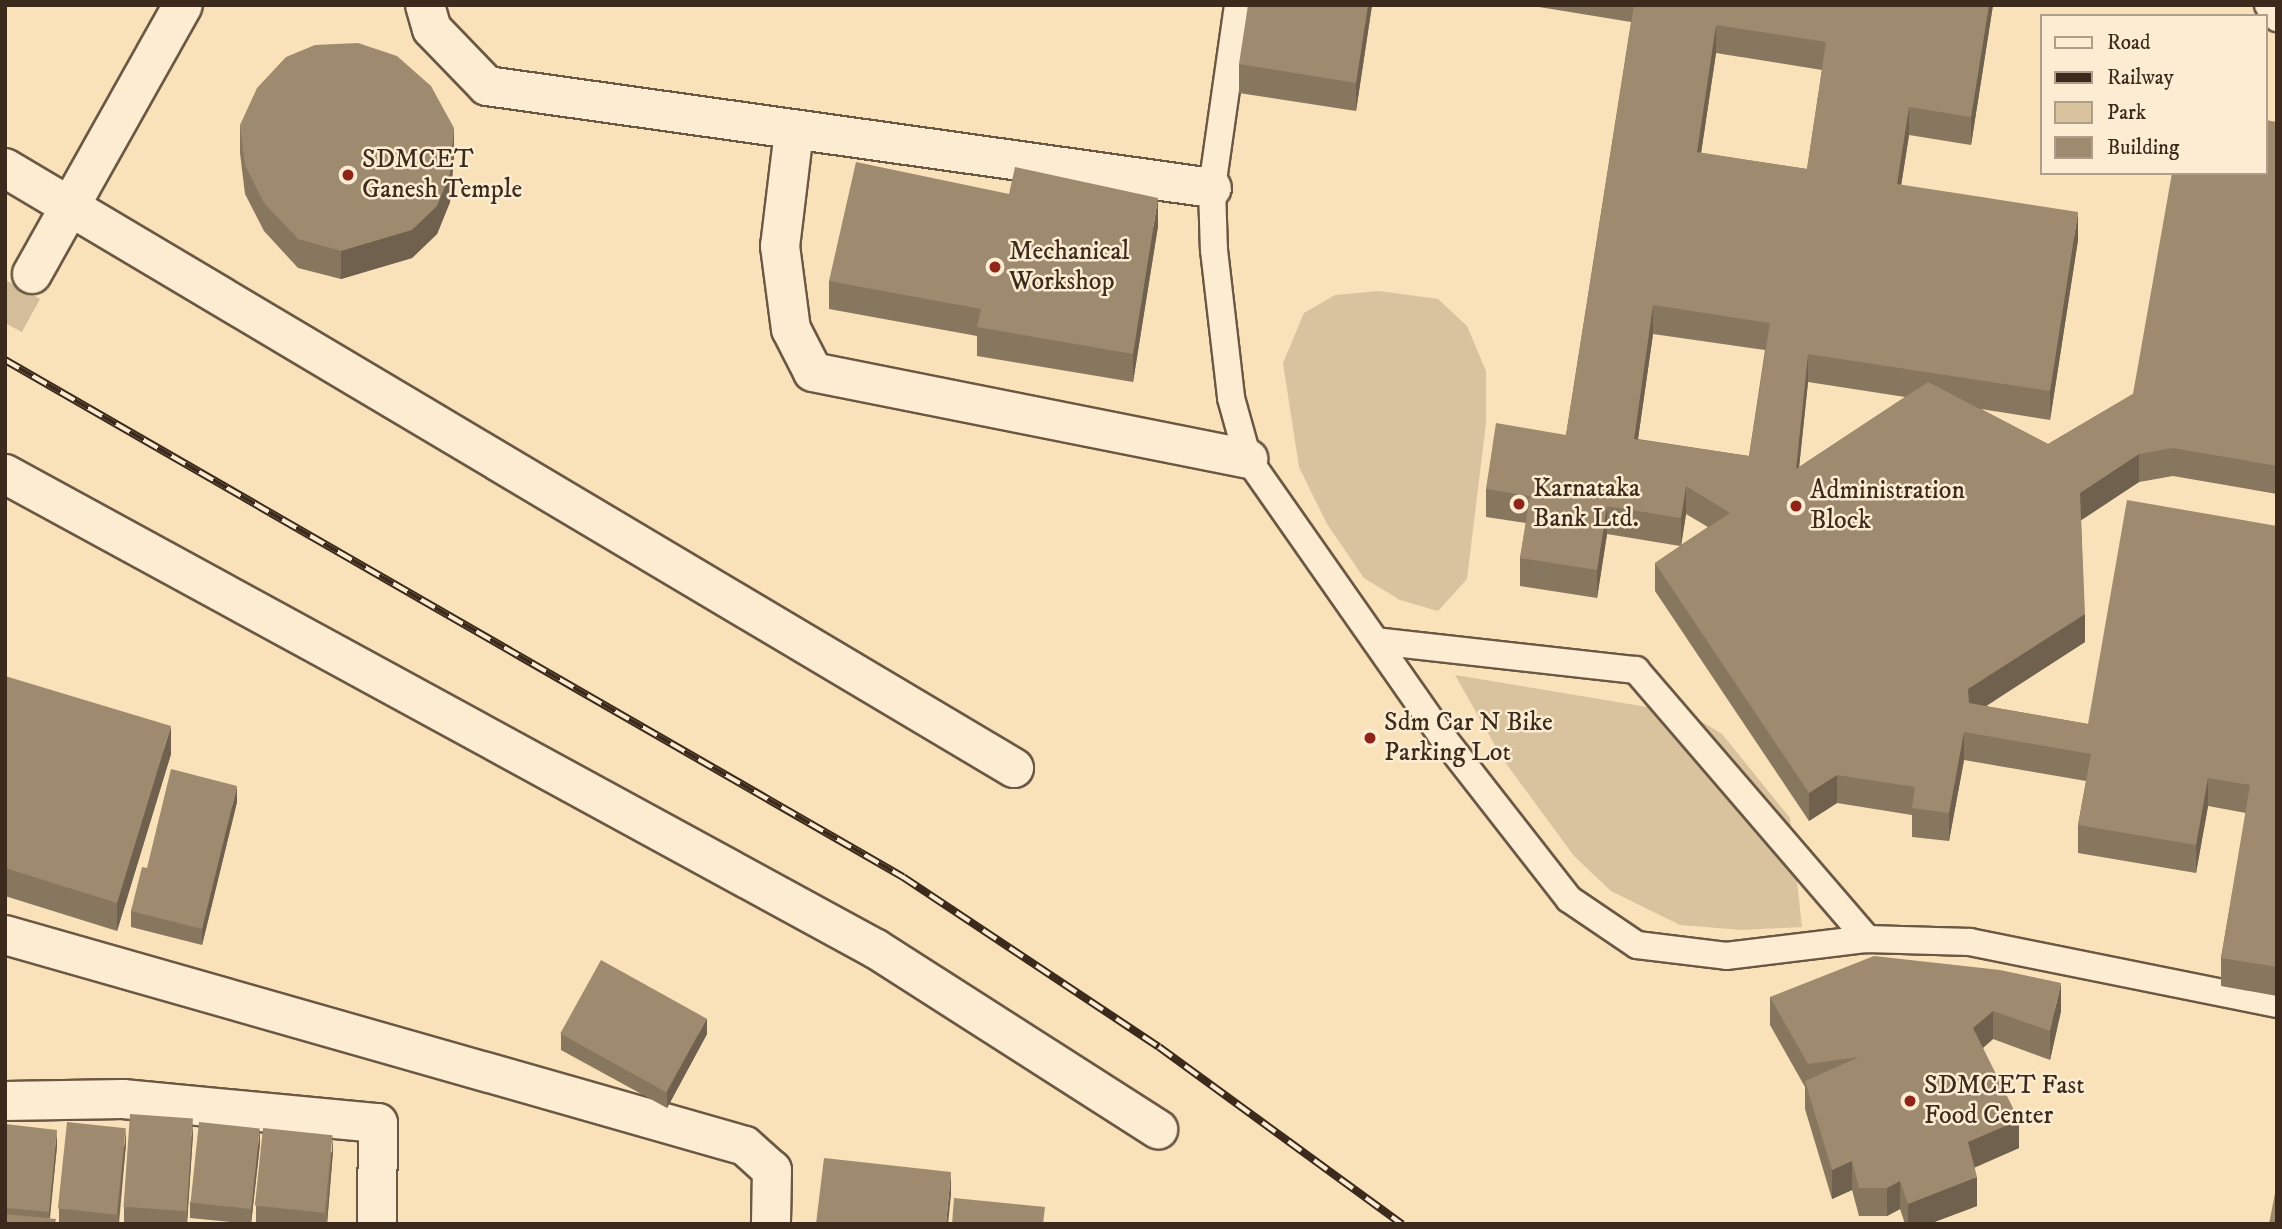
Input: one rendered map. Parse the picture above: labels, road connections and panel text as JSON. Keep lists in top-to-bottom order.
{
  "places": [
    "SDMCET Ganesh Temple",
    "Mechanical Workshop",
    "Karnataka Bank Ltd.",
    "Administration Block",
    "Sdm Car N Bike Parking Lot",
    "SDMCET Fast Food Center"
  ],
  "legend": [
    "Road",
    "Railway",
    "Park",
    "Building"
  ]
}
